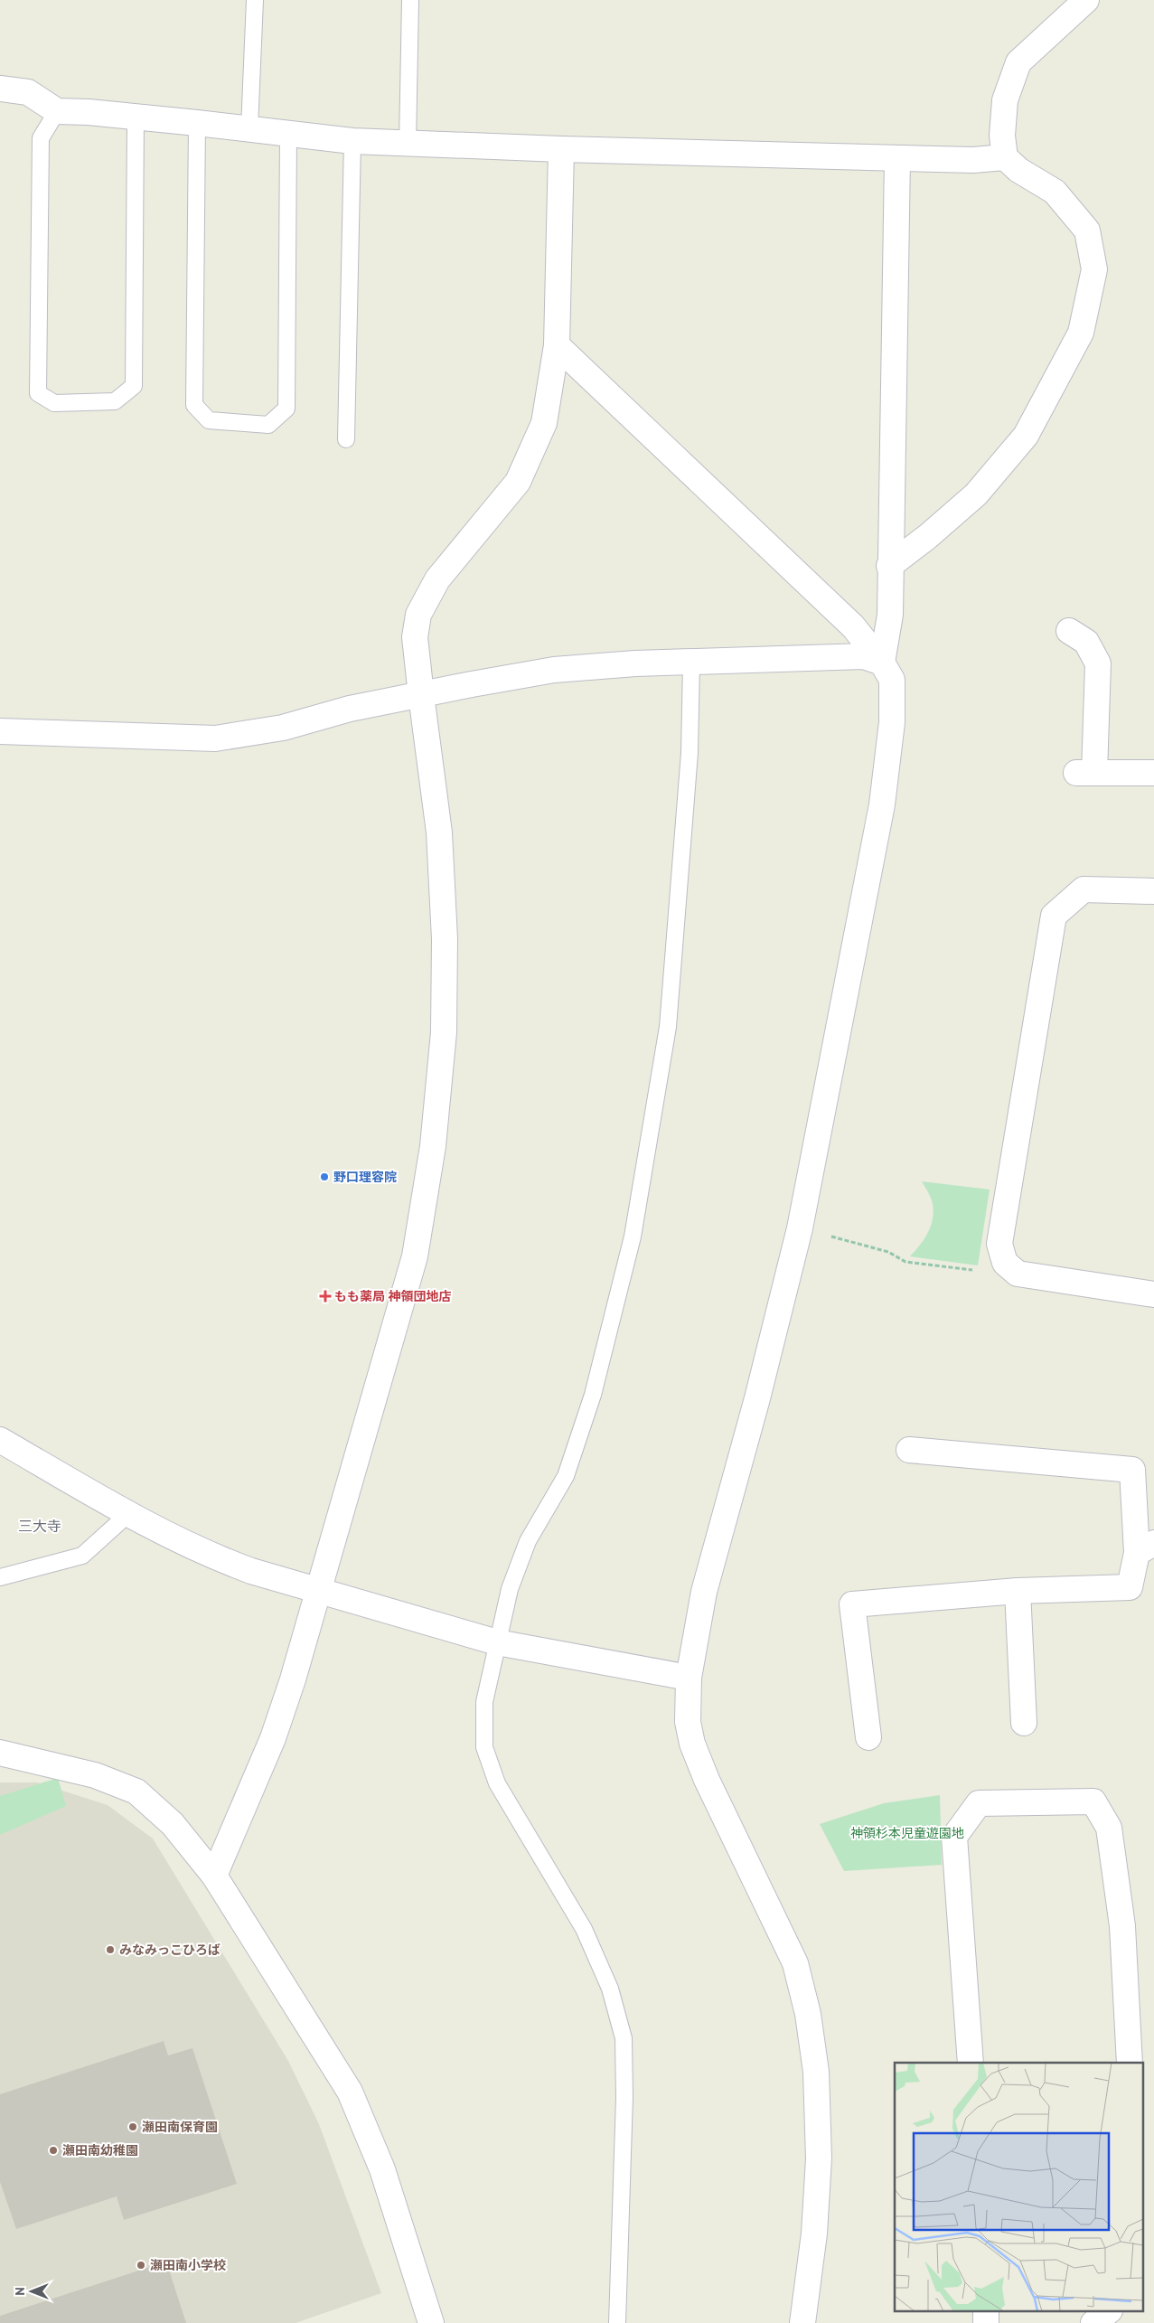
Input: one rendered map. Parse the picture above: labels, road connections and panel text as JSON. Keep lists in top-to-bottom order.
{
  "districts": ["三大寺"],
  "parks": ["神領杉本児童遊園地"],
  "places": {
    "other": [
      "野口理容院",
      "みなみっこひろば",
      "瀬田南保育園",
      "瀬田南幼稚園",
      "瀬田南小学校"
    ],
    "health": ["もも薬局 神領団地店"]
  },
  "north": "left"
}
